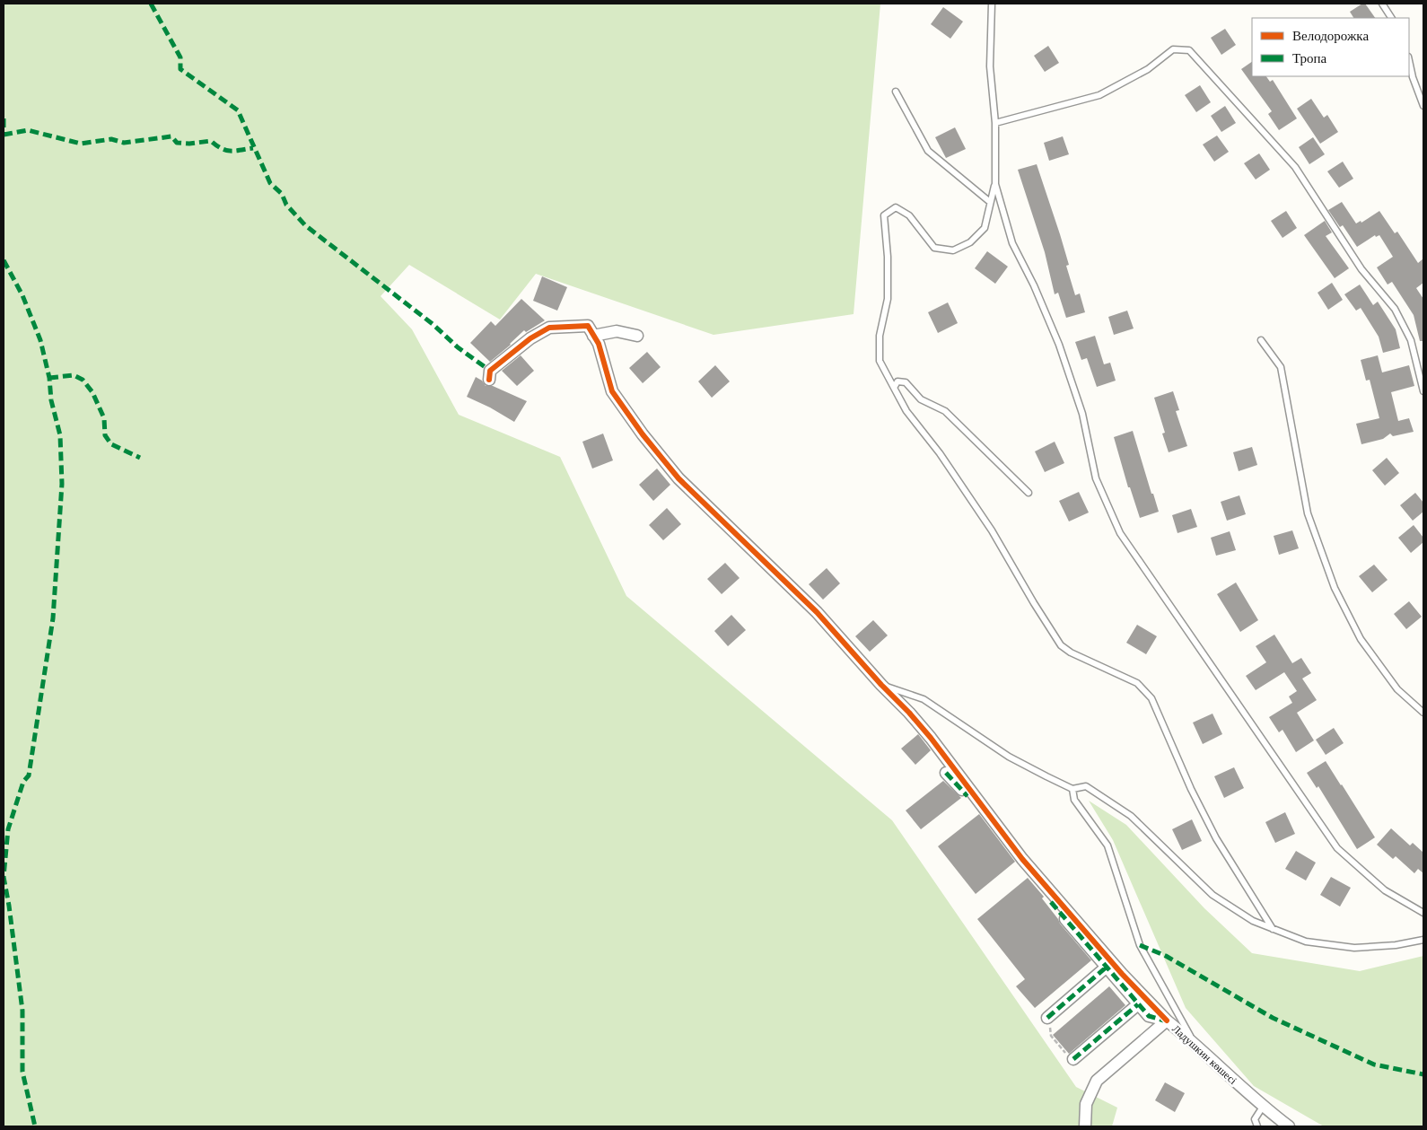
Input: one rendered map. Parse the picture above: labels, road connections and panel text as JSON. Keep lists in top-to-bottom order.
{
  "streets": {
    "street": ["Ладушкин көшесі"]
  },
  "legend": ["Велодорожка", "Тропа"]
}
